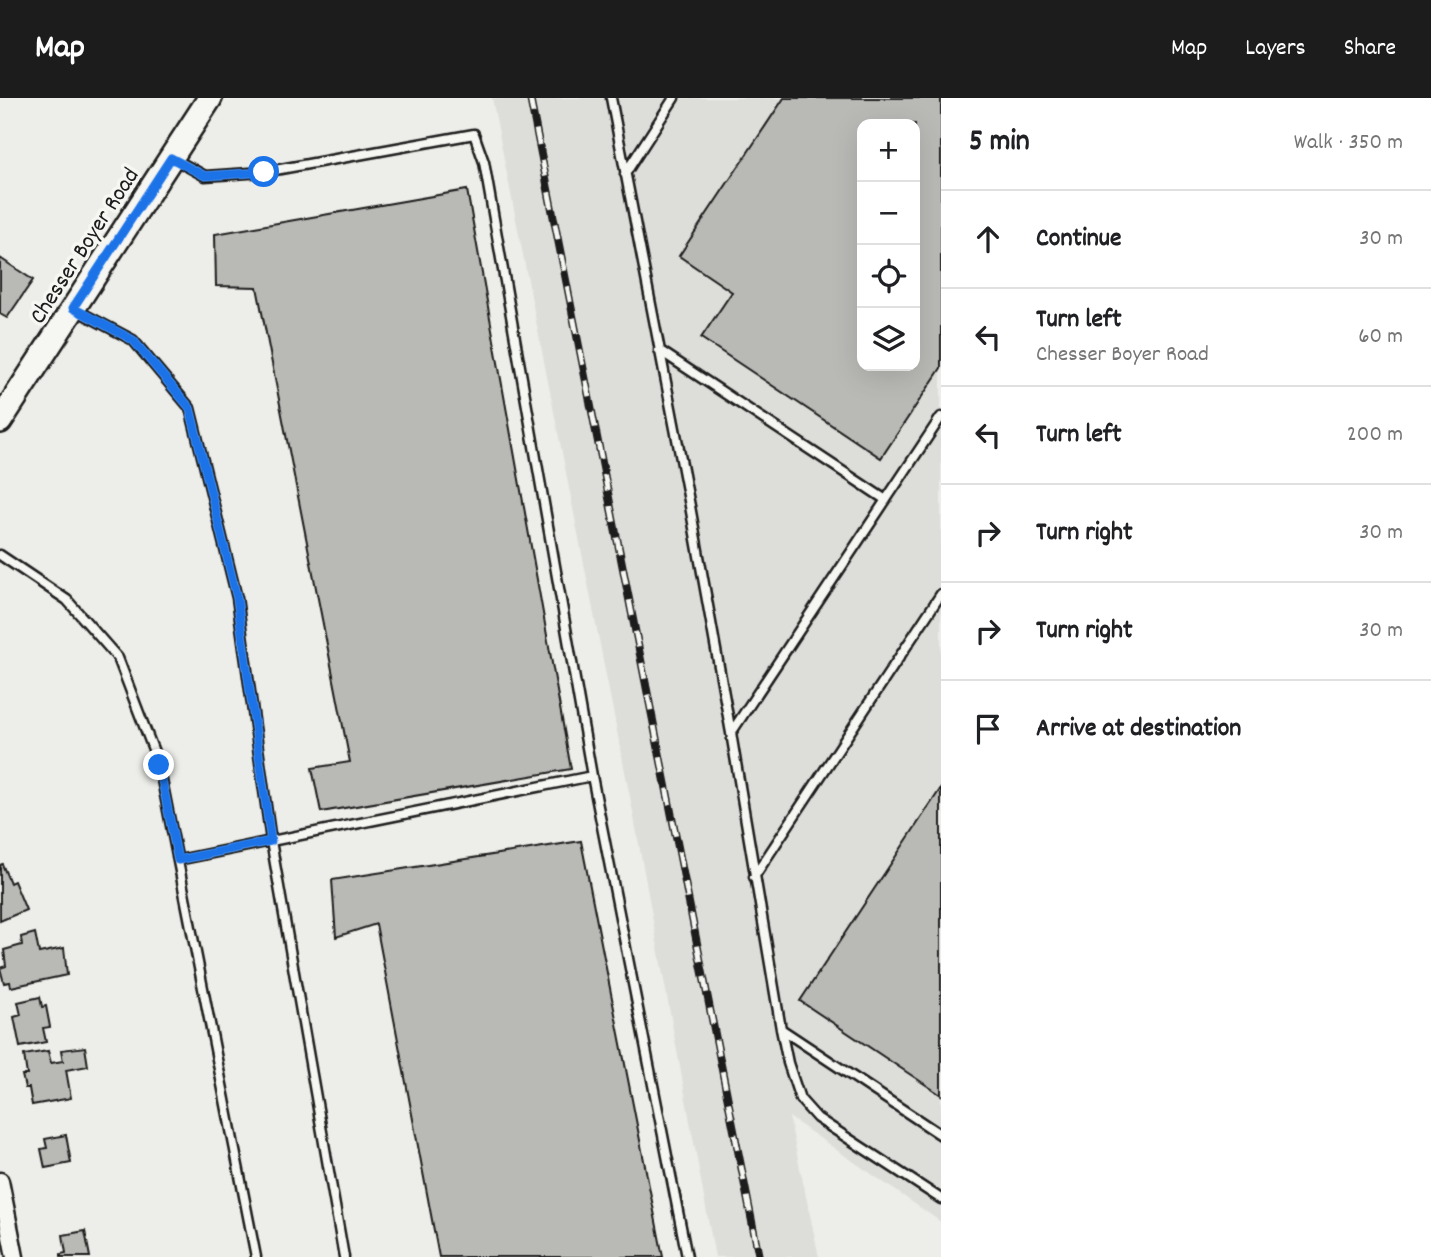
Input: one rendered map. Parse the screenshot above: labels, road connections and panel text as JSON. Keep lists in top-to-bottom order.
{
  "streets": {
    "street": ["Chesser Boyer Road"]
  },
  "page": {
    "header": "Map",
    "nav": ["Map", "Layers", "Share"],
    "heading": ["5 min", "Walk · 350 m"],
    "map_buttons": ["+", "−"],
    "list": [
      ["Continue", "30 m"],
      ["Turn left", "Chesser Boyer Road", "60 m"],
      ["Turn left", "200 m"],
      ["Turn right", "30 m"],
      ["Turn right", "30 m"],
      "Arrive at destination"
    ]
  }
}
